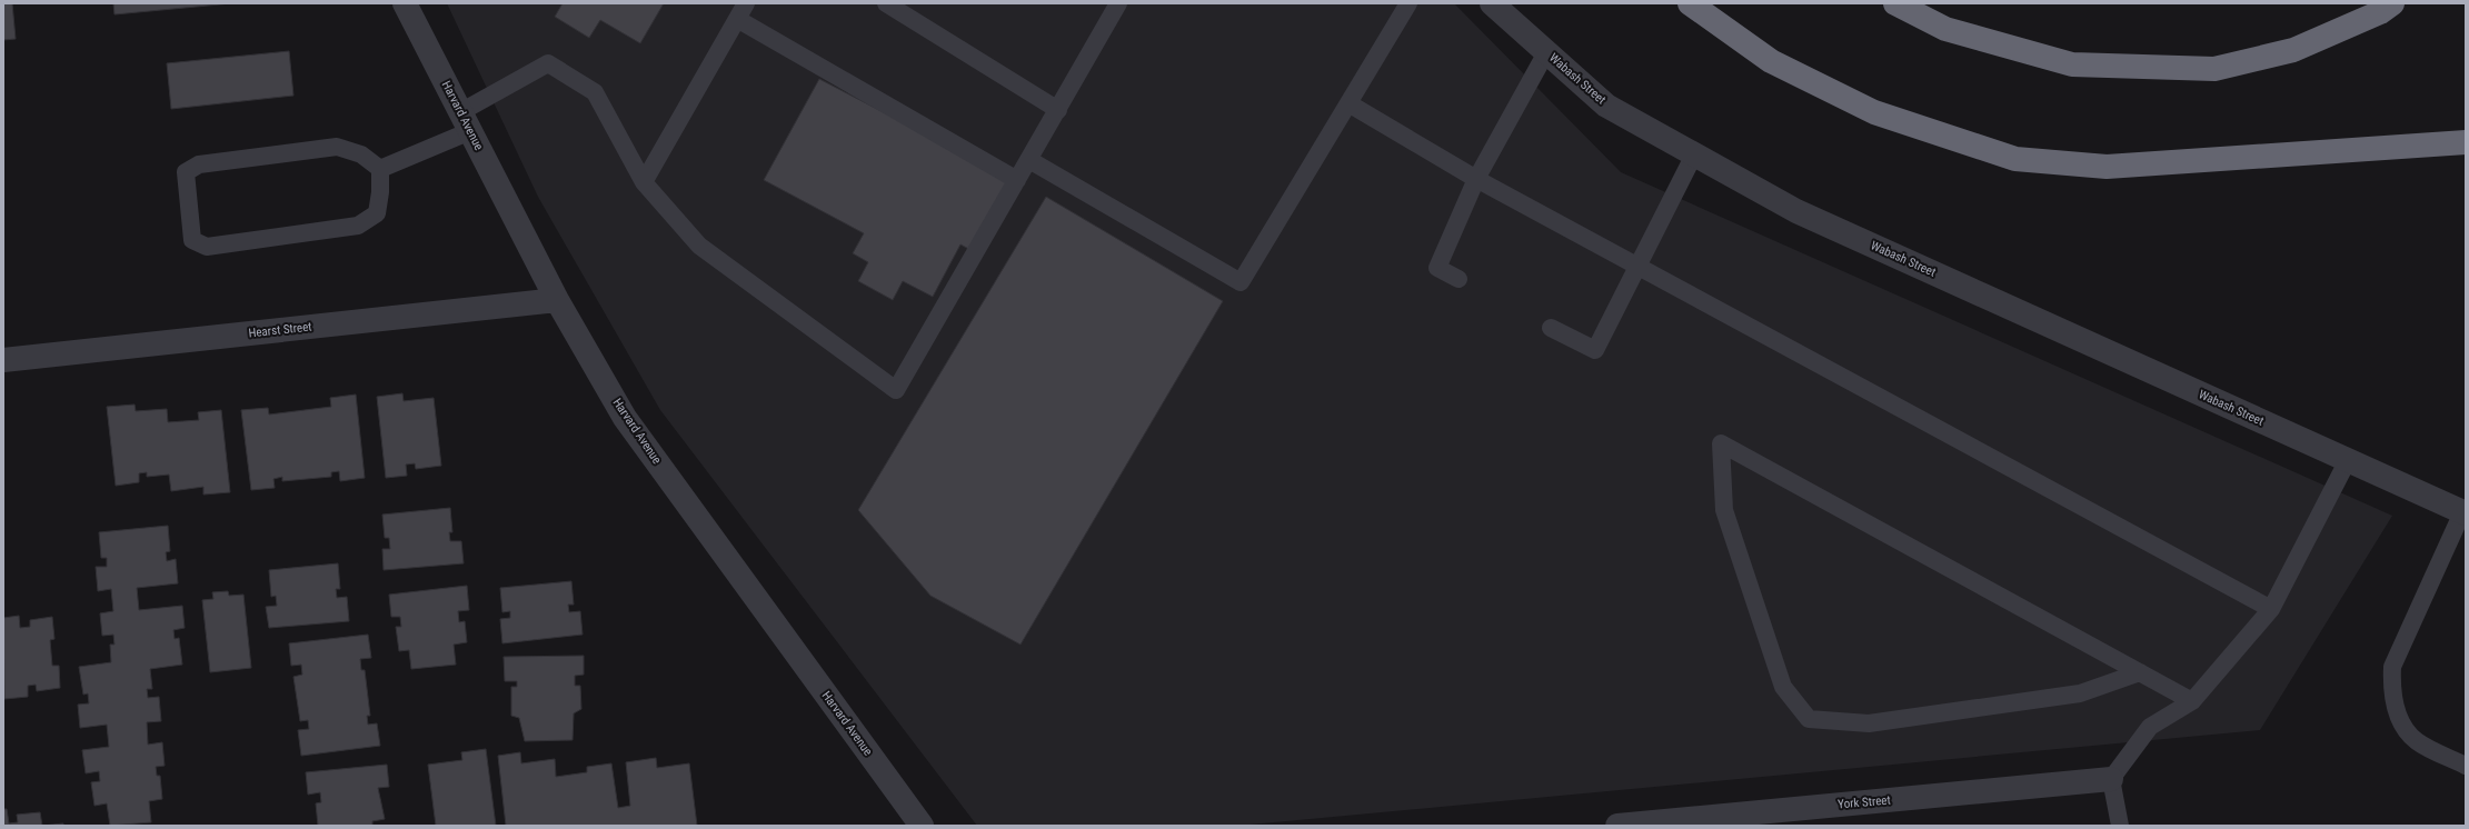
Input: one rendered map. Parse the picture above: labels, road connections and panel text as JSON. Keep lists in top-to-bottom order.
{
  "streets": {
    "street": [
      "Wabash Street",
      "Harvard Avenue",
      "Hearst Street",
      "York Street"
    ]
  },
  "crossings": [
    ["Harvard Avenue", "Hearst Street"]
  ]
}
